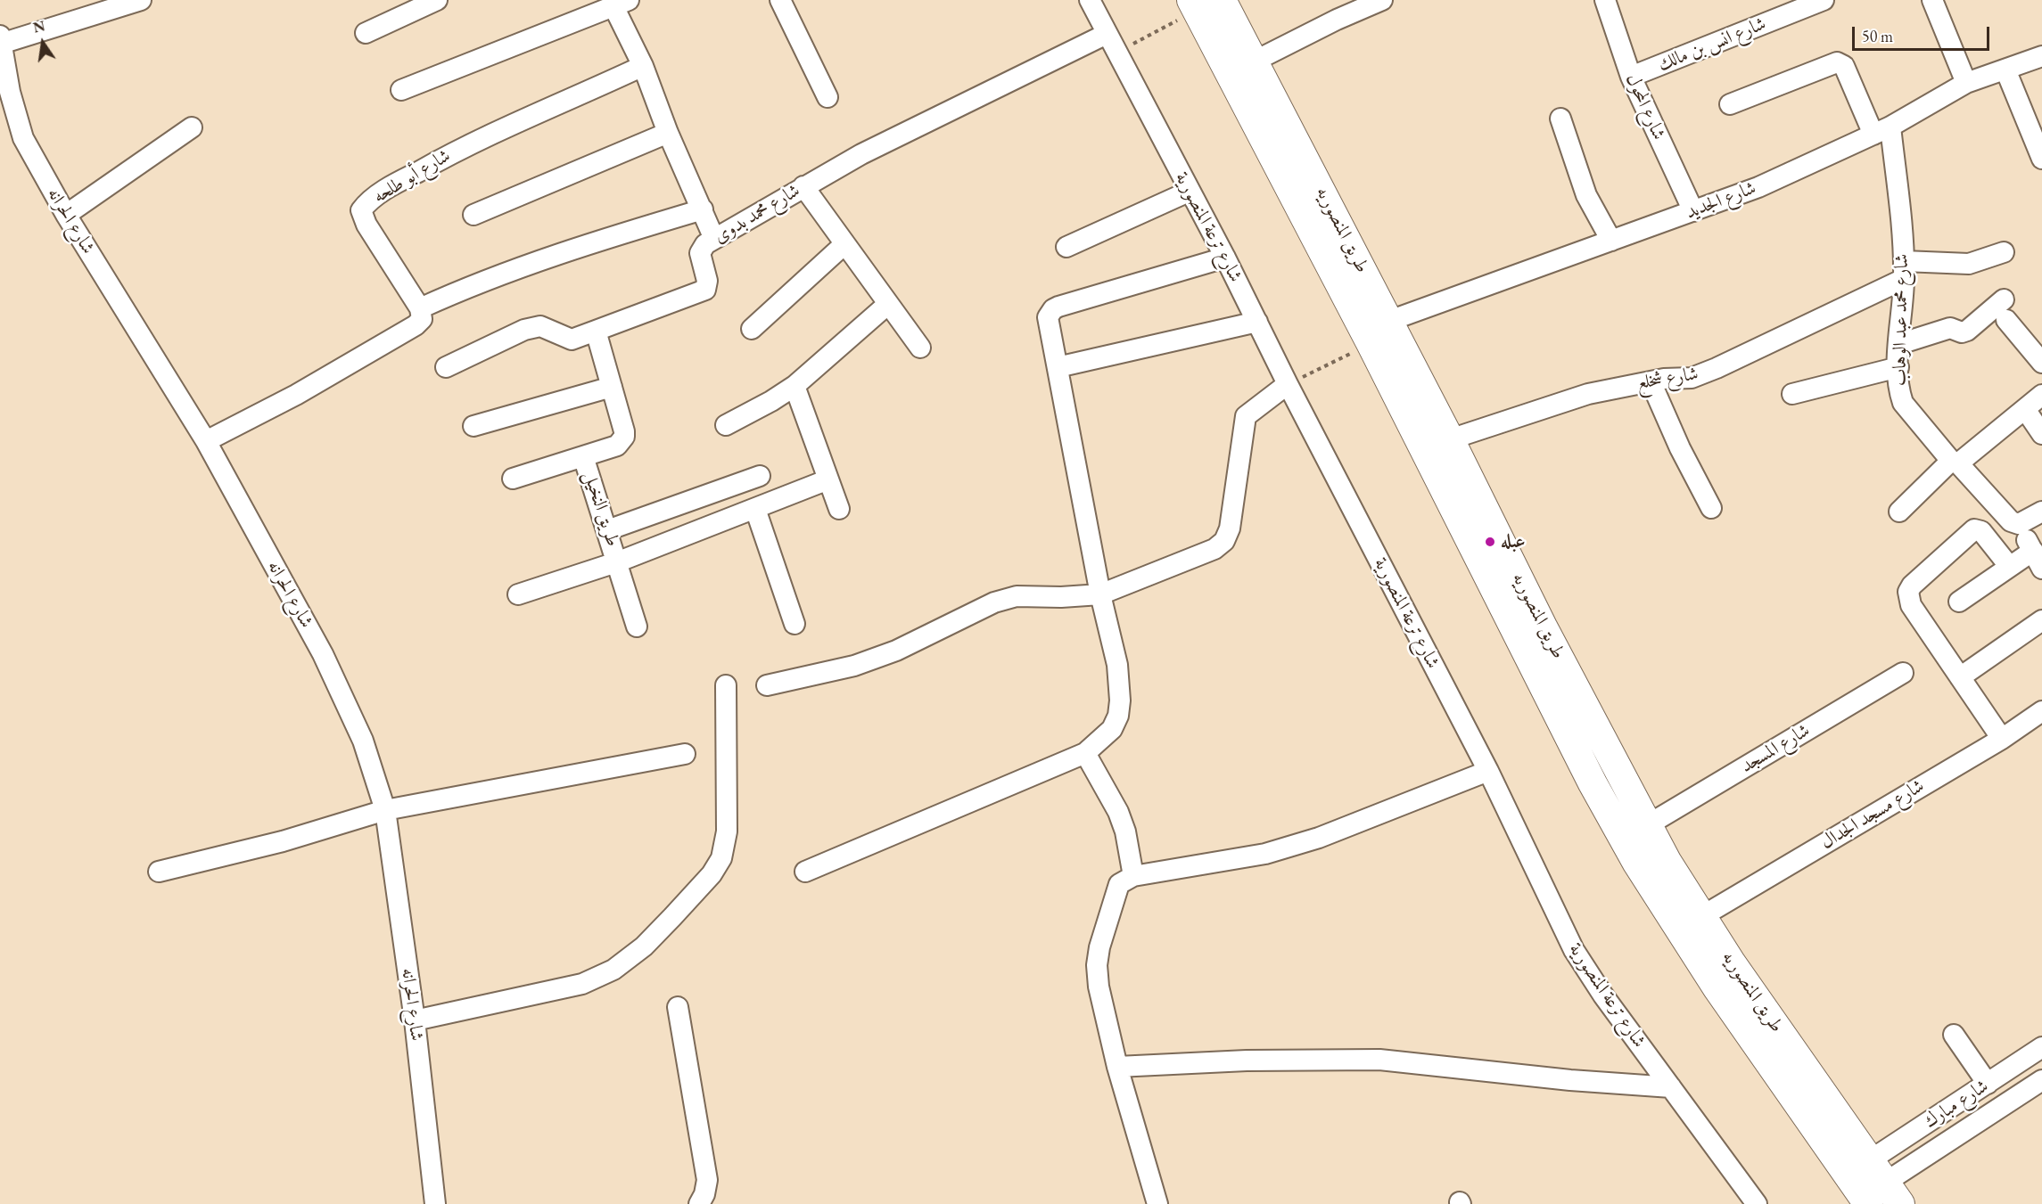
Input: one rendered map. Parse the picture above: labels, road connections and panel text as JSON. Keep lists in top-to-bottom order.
{
  "streets": {
    "main road": ["طريق المنصوريه"],
    "street": [
      "شارع انس بن مالك",
      "شارع المحول",
      "شارع أبو طلحه",
      "شارع الجديد",
      "شارع محمد بدوى",
      "شارع الحرانه",
      "شارع ترعة المنصورية",
      "شارع محمد عبد الوهاب",
      "شارع شخلع",
      "طريق النخيل",
      "شارع المسجد",
      "شارع مسجد الجدال",
      "شارع مبارك"
    ]
  },
  "crossings": [
    ["شارع انس بن مالك", "شارع المحول"],
    ["شارع المحول", "شارع الجديد"],
    ["شارع الجديد", "طريق المنصوريه"],
    ["شارع الجديد", "شارع محمد عبد الوهاب"],
    ["شارع محمد بدوى", "شارع ترعة المنصورية"],
    ["طريق المنصوريه", "شارع شخلع"],
    ["طريق المنصوريه", "شارع المسجد"],
    ["طريق المنصوريه", "شارع مسجد الجدال"],
    ["طريق المنصوريه", "شارع مبارك"],
    ["شارع محمد عبد الوهاب", "شارع شخلع"]
  ],
  "places": ["عبله"],
  "scale_bar": "50 m",
  "north": "top"
}
